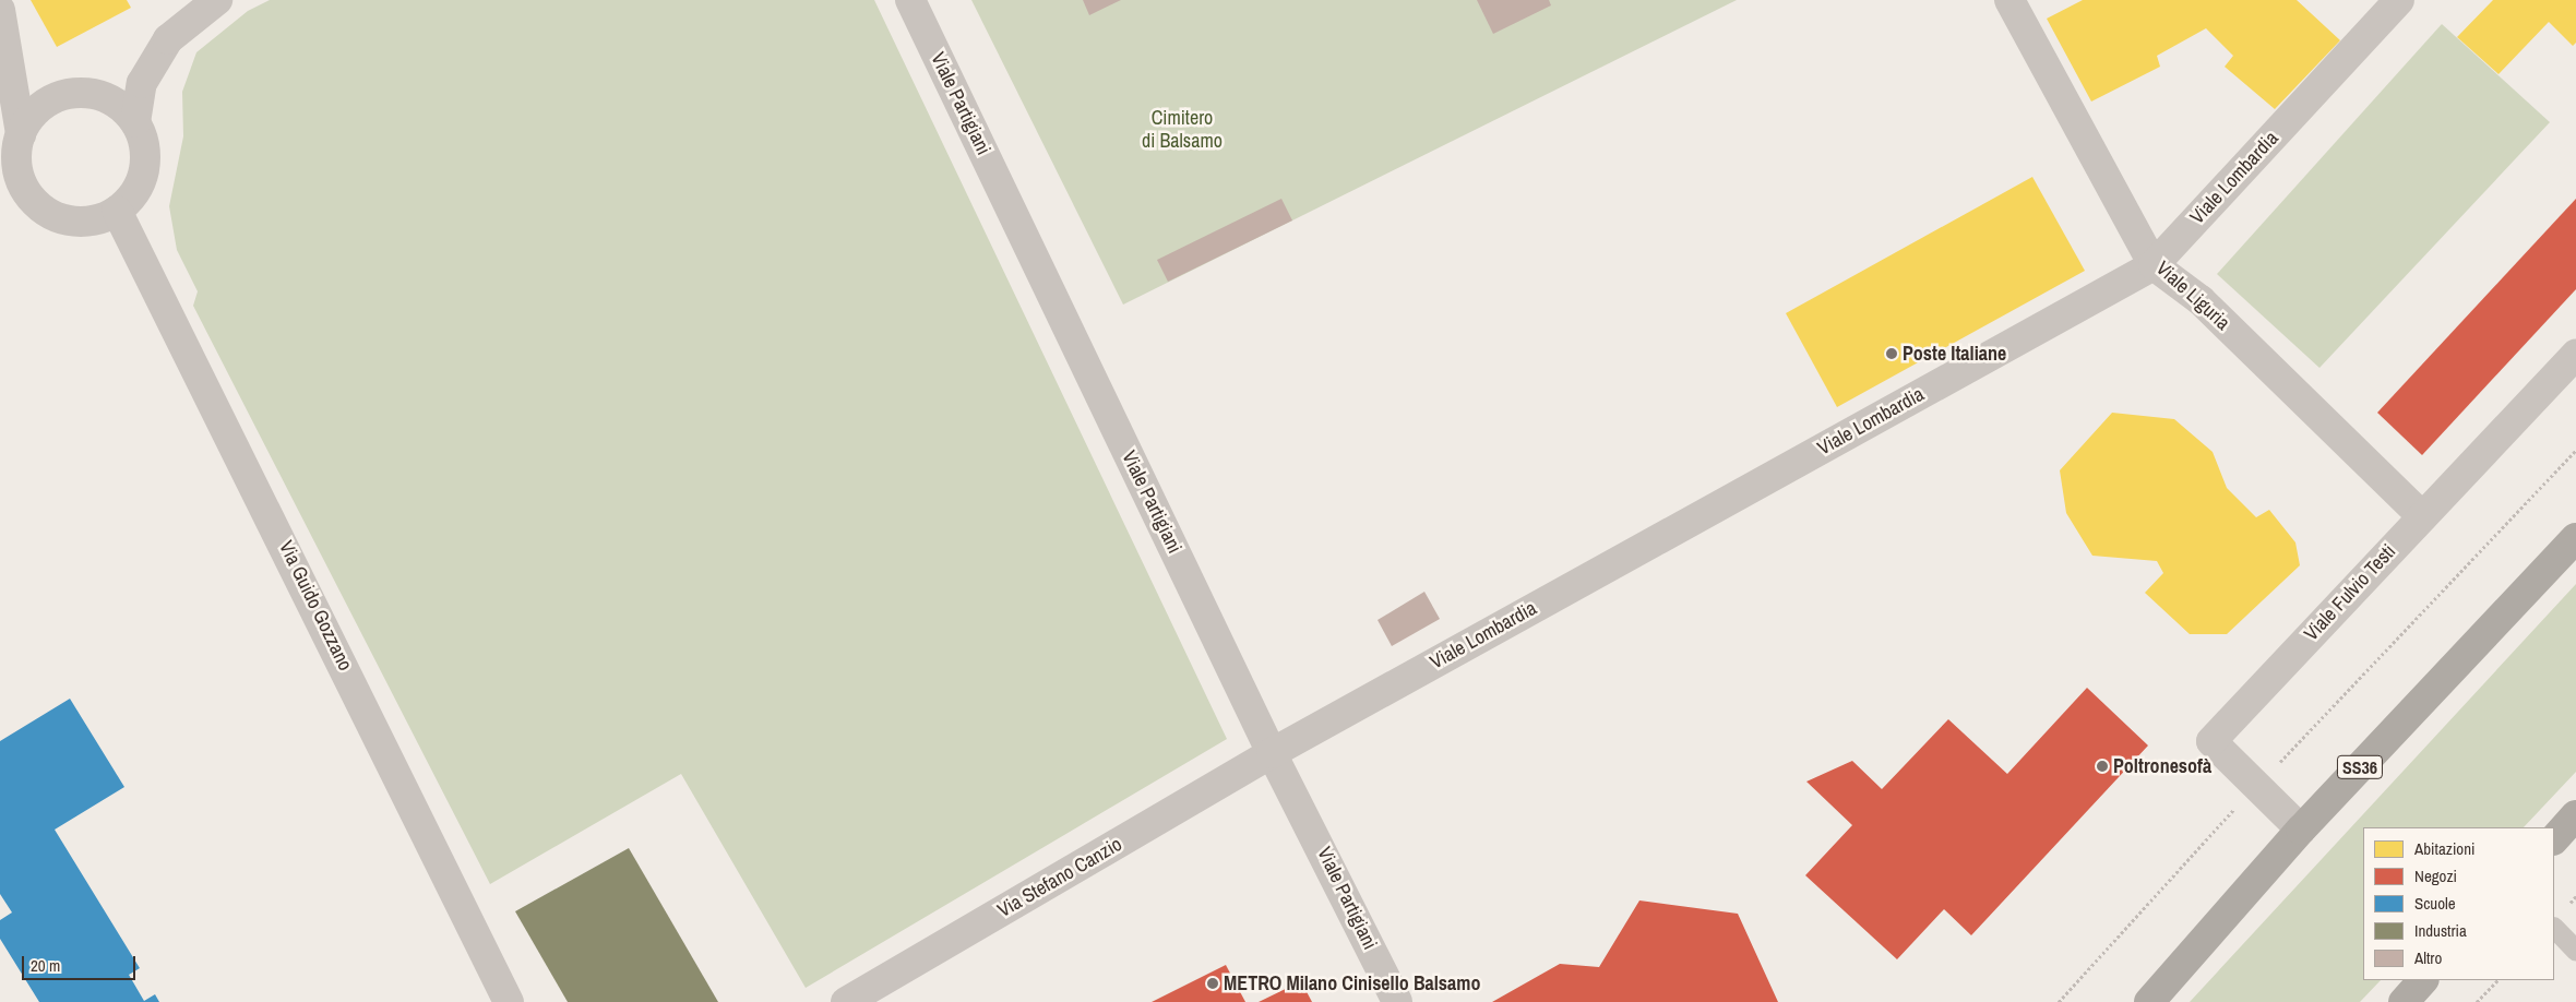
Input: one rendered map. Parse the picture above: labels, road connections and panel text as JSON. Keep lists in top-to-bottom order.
{
  "streets": {
    "highway": ["SS36"],
    "street": [
      "Viale Partigiani",
      "Viale Lombardia",
      "Viale Liguria",
      "Viale Fulvio Testi",
      "Via Guido Gozzano",
      "Via Stefano Canzio"
    ]
  },
  "crossings": [
    ["Viale Partigiani", "Viale Lombardia"],
    ["Viale Partigiani", "Via Stefano Canzio"],
    ["Viale Lombardia", "Viale Liguria"],
    ["Viale Lombardia", "Via Stefano Canzio"],
    ["Viale Liguria", "Viale Fulvio Testi"],
    ["Viale Fulvio Testi", "SS36"]
  ],
  "parks": ["Cimitero di Balsamo"],
  "places": ["Poste Italiane", "Poltronesofà", "METRO Milano Cinisello Balsamo"],
  "legend": [
    "Abitazioni",
    "Negozi",
    "Scuole",
    "Industria",
    "Altro"
  ],
  "scale_bar": "20 m"
}
